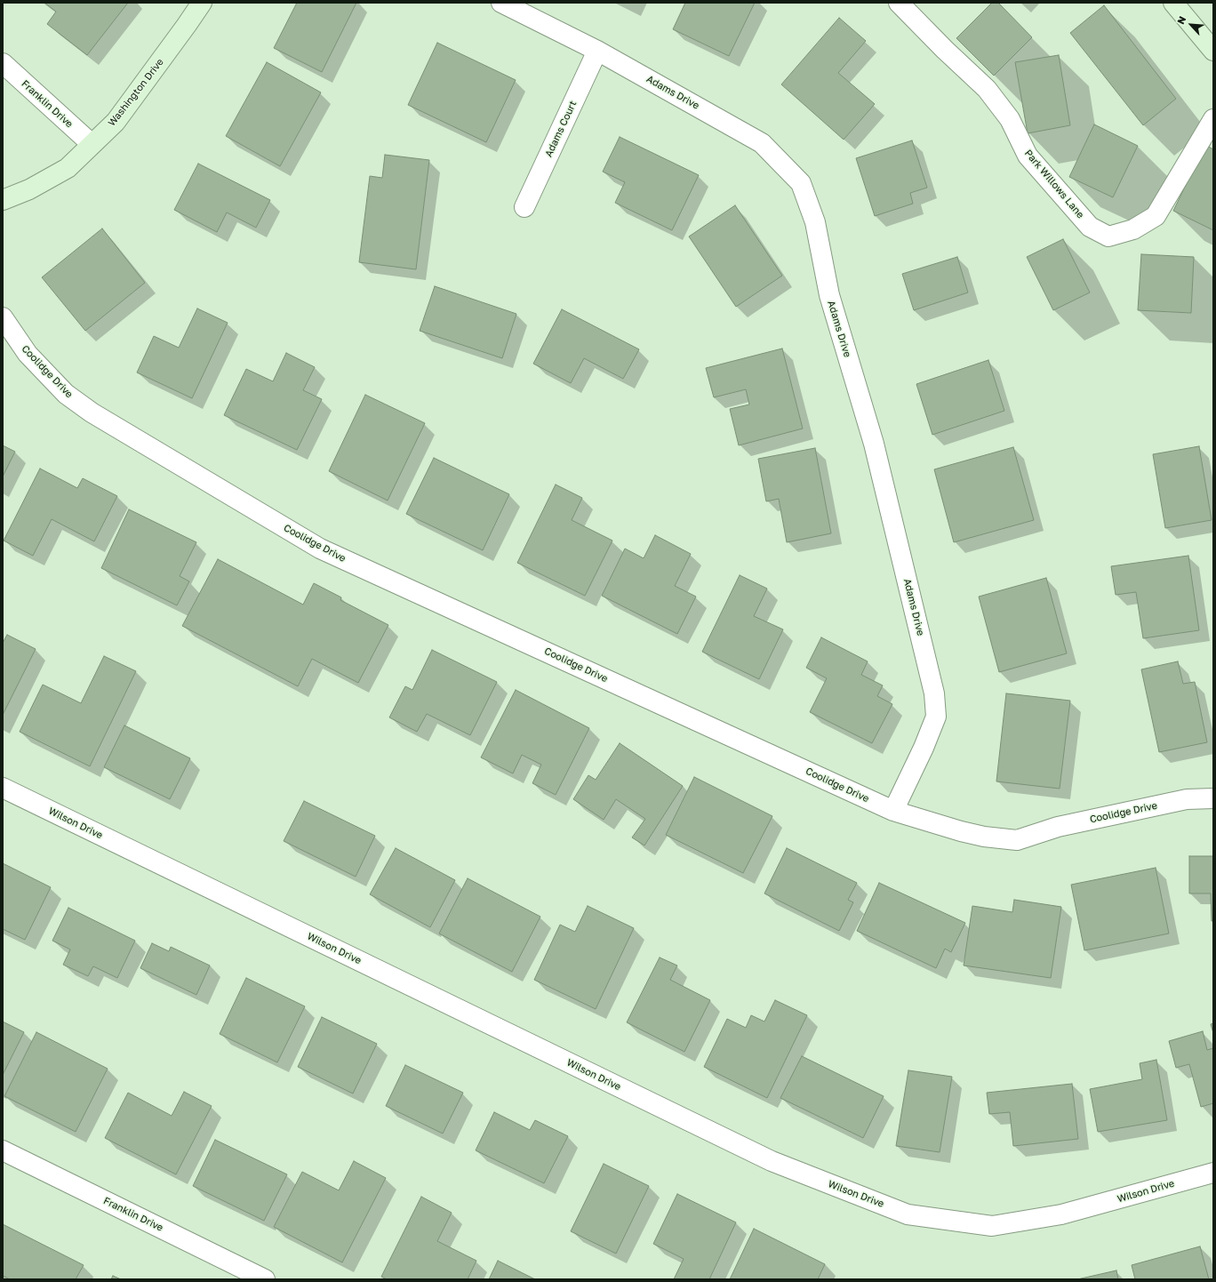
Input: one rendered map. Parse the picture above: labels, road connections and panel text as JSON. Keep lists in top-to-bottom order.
{
  "streets": {
    "street": [
      "Washington Drive",
      "Adams Drive",
      "Franklin Drive",
      "Adams Court",
      "Park Willows Lane",
      "Coolidge Drive",
      "Wilson Drive"
    ]
  },
  "crossings": [
    ["Washington Drive", "Franklin Drive"],
    ["Adams Drive", "Adams Court"],
    ["Adams Drive", "Coolidge Drive"]
  ],
  "north": "top left"
}
